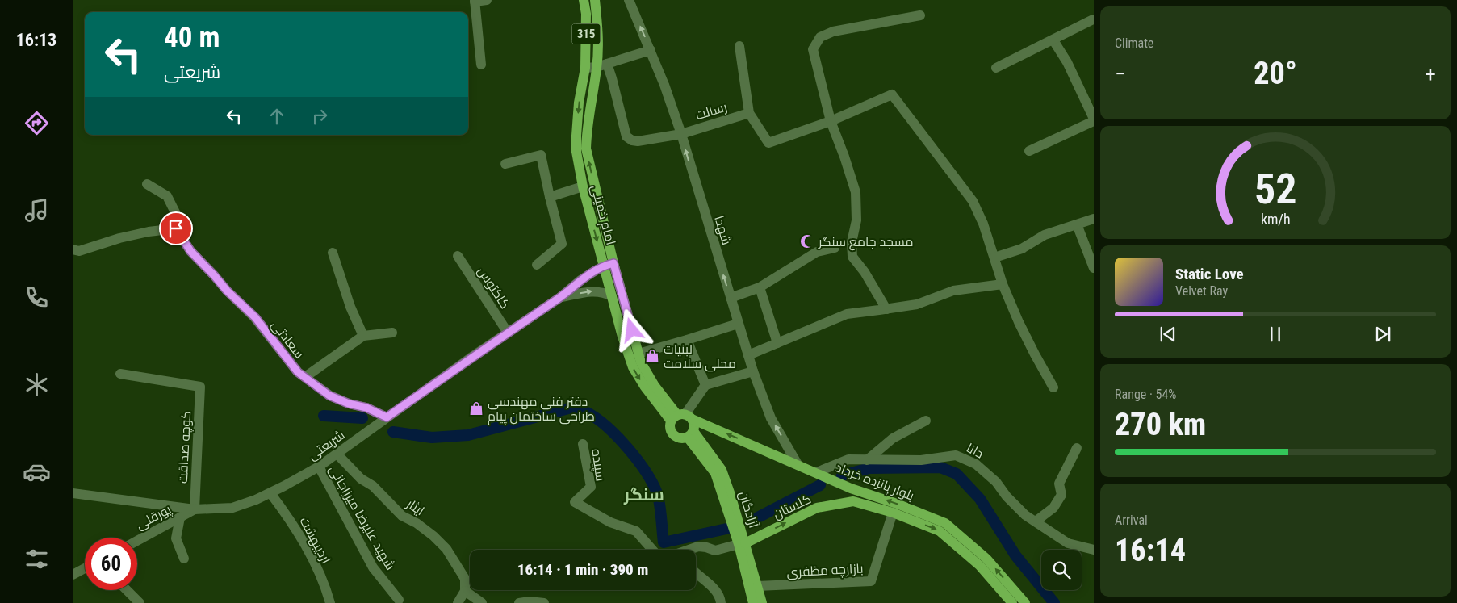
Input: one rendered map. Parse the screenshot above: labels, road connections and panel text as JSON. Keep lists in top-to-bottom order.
{
  "streets": {
    "main road": [
      "315",
      "امام خمینی",
      "بلوار پانزده خرداد",
      "گلستان",
      "آزادگان"
    ],
    "street": [
      "رسالت",
      "شهدا",
      "کاکتوس",
      "سعادتی",
      "شریعتی",
      "کوچه صداقت",
      "دانا",
      "سپیده",
      "ایثار",
      "پورقلی",
      "شهید علیرضا میرزاجانی",
      "اردیبهشت",
      "بازارچه مظفری"
    ]
  },
  "crossings": [
    ["رسالت", "امام خمینی"],
    ["رسالت", "شهدا"],
    ["امام خمینی", "شریعتی"],
    ["امام خمینی", "بلوار پانزده خرداد"],
    ["امام خمینی", "آزادگان"],
    ["شهدا", "بلوار پانزده خرداد"],
    ["کاکتوس", "شریعتی"],
    ["سعادتی", "شریعتی"],
    ["شریعتی", "کوچه صداقت"],
    ["شریعتی", "ایثار"],
    ["شریعتی", "پورقلی"],
    ["شریعتی", "شهید علیرضا میرزاجانی"],
    ["شریعتی", "اردیبهشت"],
    ["کوچه صداقت", "پورقلی"],
    ["دانا", "بلوار پانزده خرداد"],
    ["بلوار پانزده خرداد", "گلستان"],
    ["بلوار پانزده خرداد", "آزادگان"],
    ["بلوار پانزده خرداد", "بازارچه مظفری"],
    ["گلستان", "آزادگان"],
    ["آزادگان", "بازارچه مظفری"]
  ],
  "one_way": ["شهدا", "گلستان"],
  "districts": ["سنگر"],
  "places": {
    "mosque": ["مسجد جامع سنگر"],
    "shop": ["لبنیات محلی سلامت", "دفتر فنی مهندسی طراحی ساختمان پیام"]
  },
  "page": {
    "tabs": "16:13",
    "tile": [
      "Climate",
      ["Range · 54%", "270 km"],
      ["Arrival", "16:14"]
    ],
    "turn": ["40 m", "شریعتی"],
    "heat": ["−", "20°", "+"],
    "song": ["Static Love", "Velvet Ray"],
    "limit": "60",
    "trip": "16:14 · 1 min · 390 m",
    "gauge": ["52", "km/h"]
  }
}
